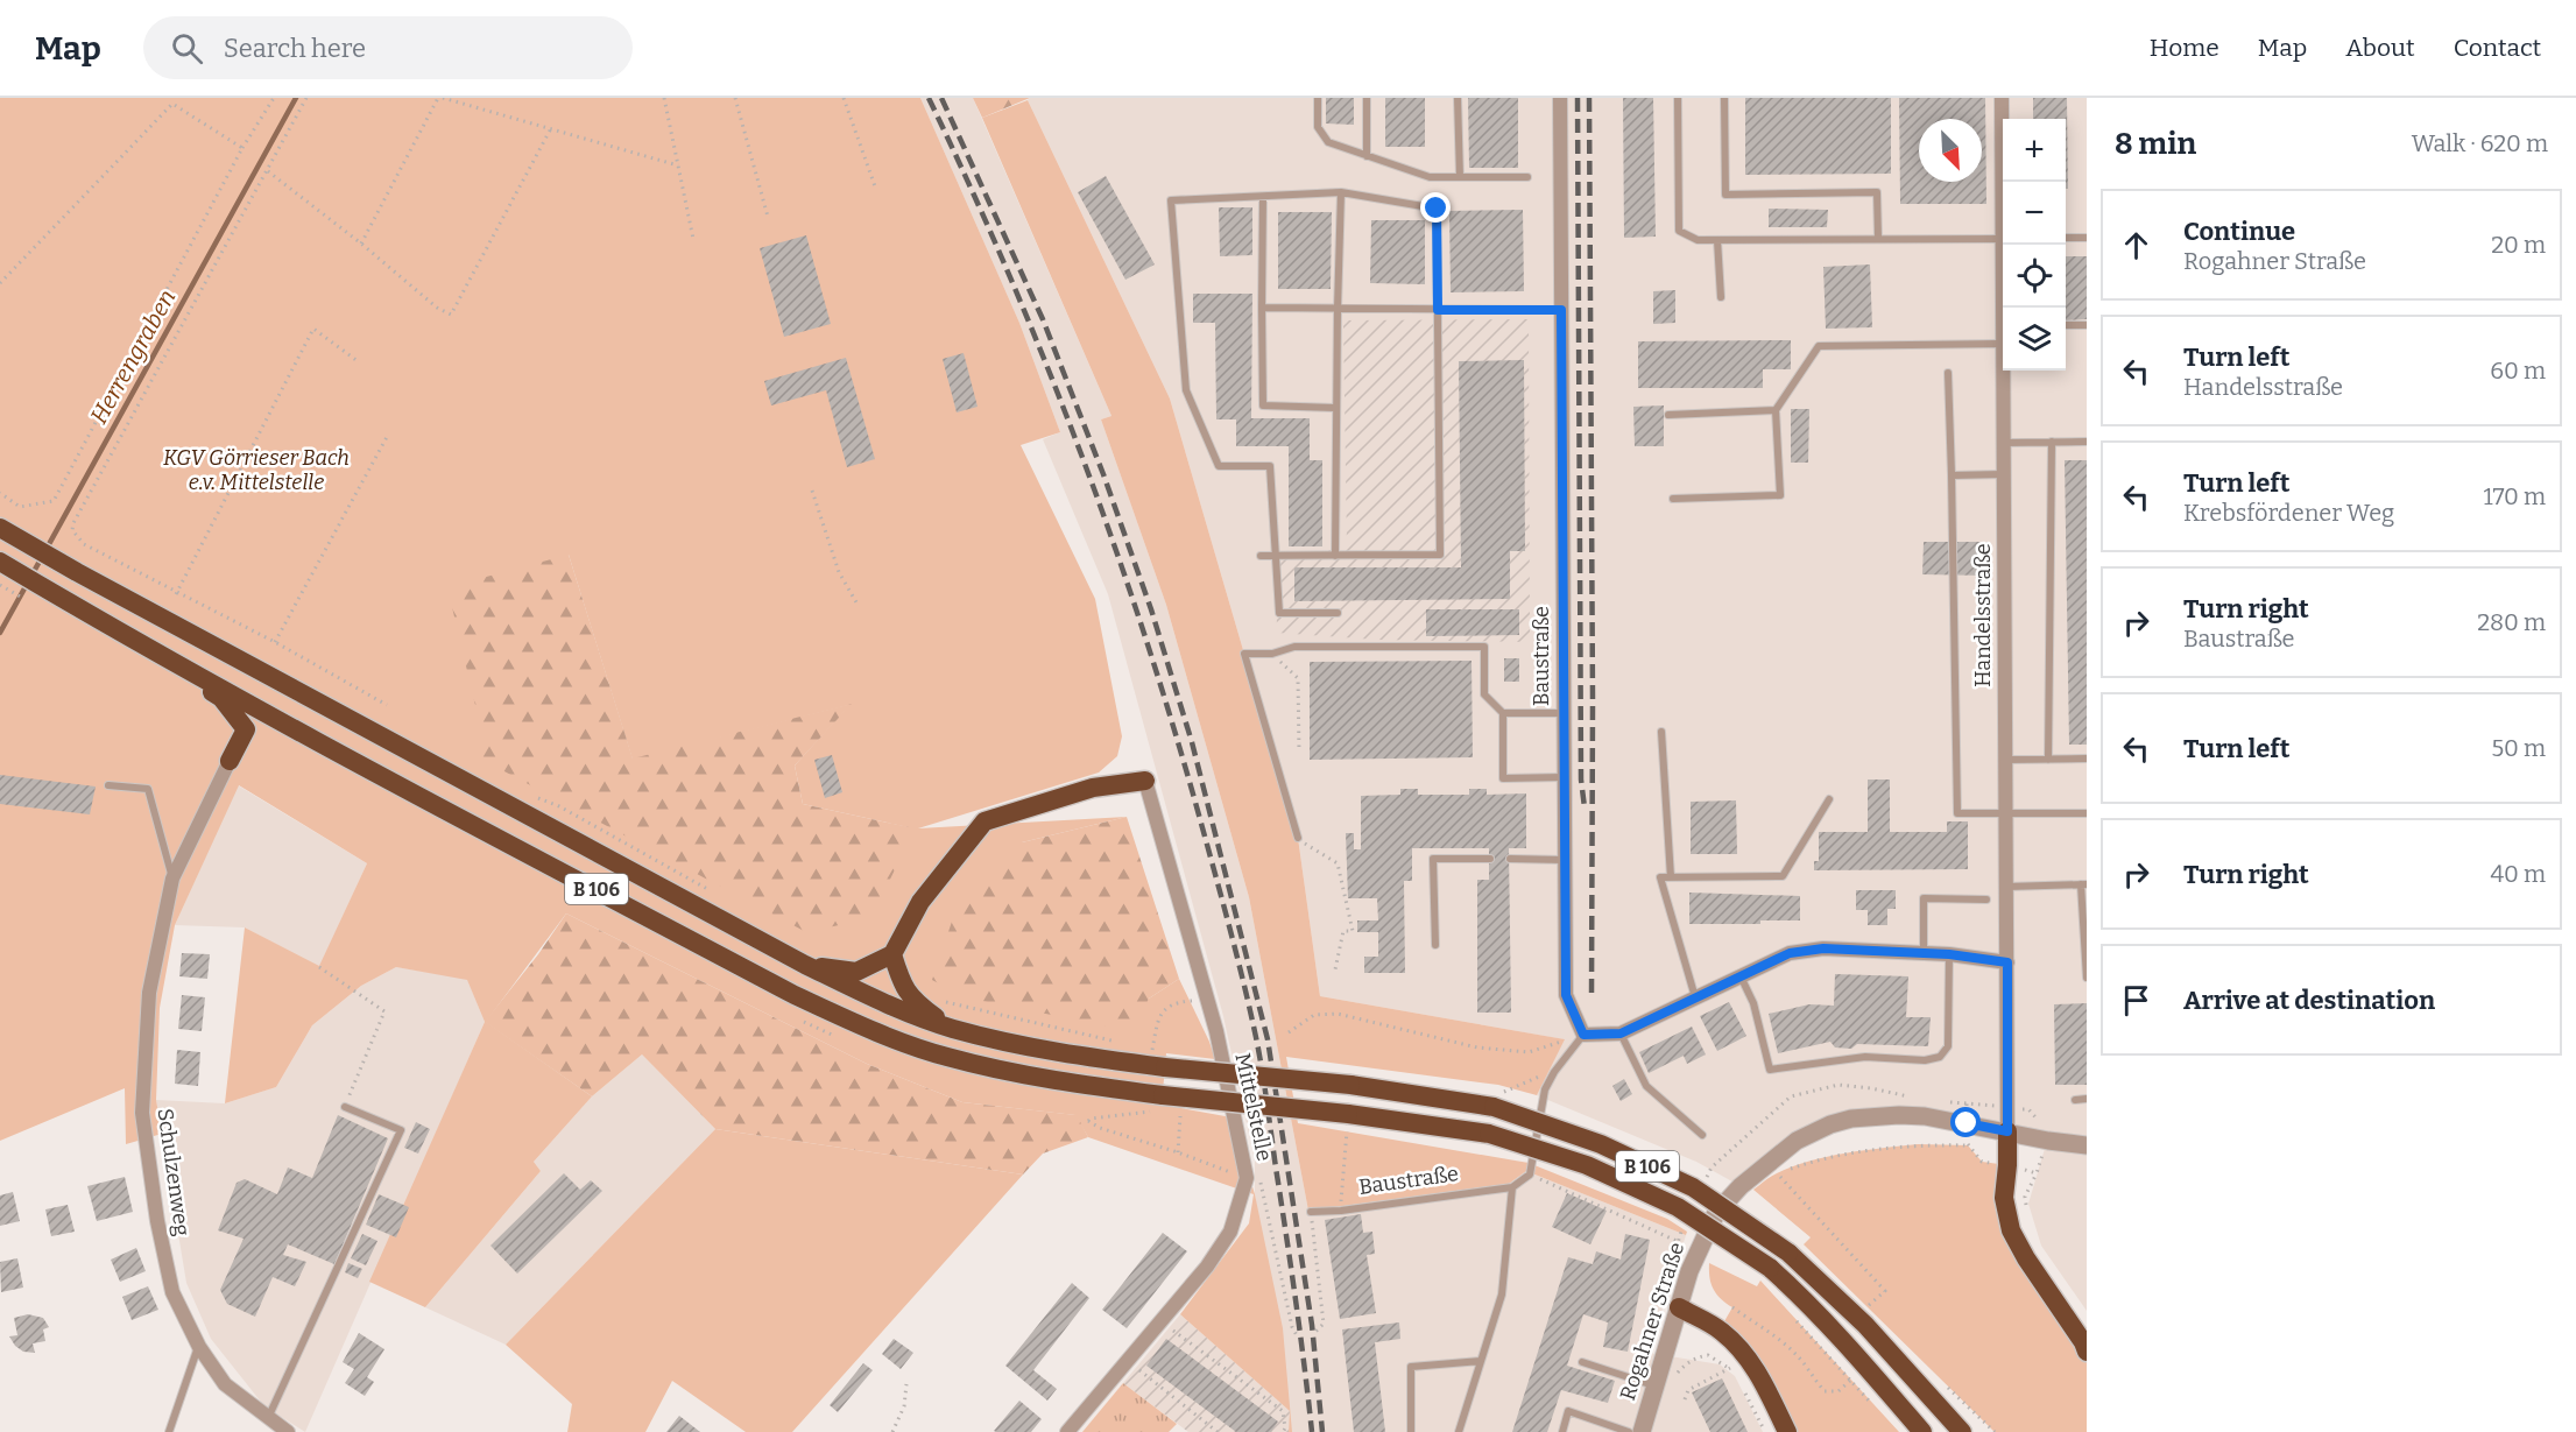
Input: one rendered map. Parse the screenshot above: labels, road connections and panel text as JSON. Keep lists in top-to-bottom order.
{
  "streets": {
    "highway": ["B 106"],
    "street": [
      "Handelsstraße",
      "Baustraße",
      "Mittelstelle",
      "Schulzenweg",
      "Rogahner Straße"
    ]
  },
  "crossings": [
    ["Handelsstraße", "Rogahner Straße"]
  ],
  "water": ["Herrengraben"],
  "parks": ["KGV Görrieser Bach e.v. Mittelstelle"],
  "north": "bottom right",
  "page": {
    "header": "Map",
    "search": "Search here",
    "nav": [
      "Home",
      "Map",
      "About",
      "Contact"
    ],
    "heading": ["8 min", "Walk · 620 m"],
    "map_buttons": ["+", "−"],
    "list": [
      ["Continue", "Rogahner Straße", "20 m"],
      ["Turn left", "Handelsstraße", "60 m"],
      ["Turn left", "Krebsfördener Weg", "170 m"],
      ["Turn right", "Baustraße", "280 m"],
      ["Turn left", "50 m"],
      ["Turn right", "40 m"],
      "Arrive at destination"
    ]
  }
}
